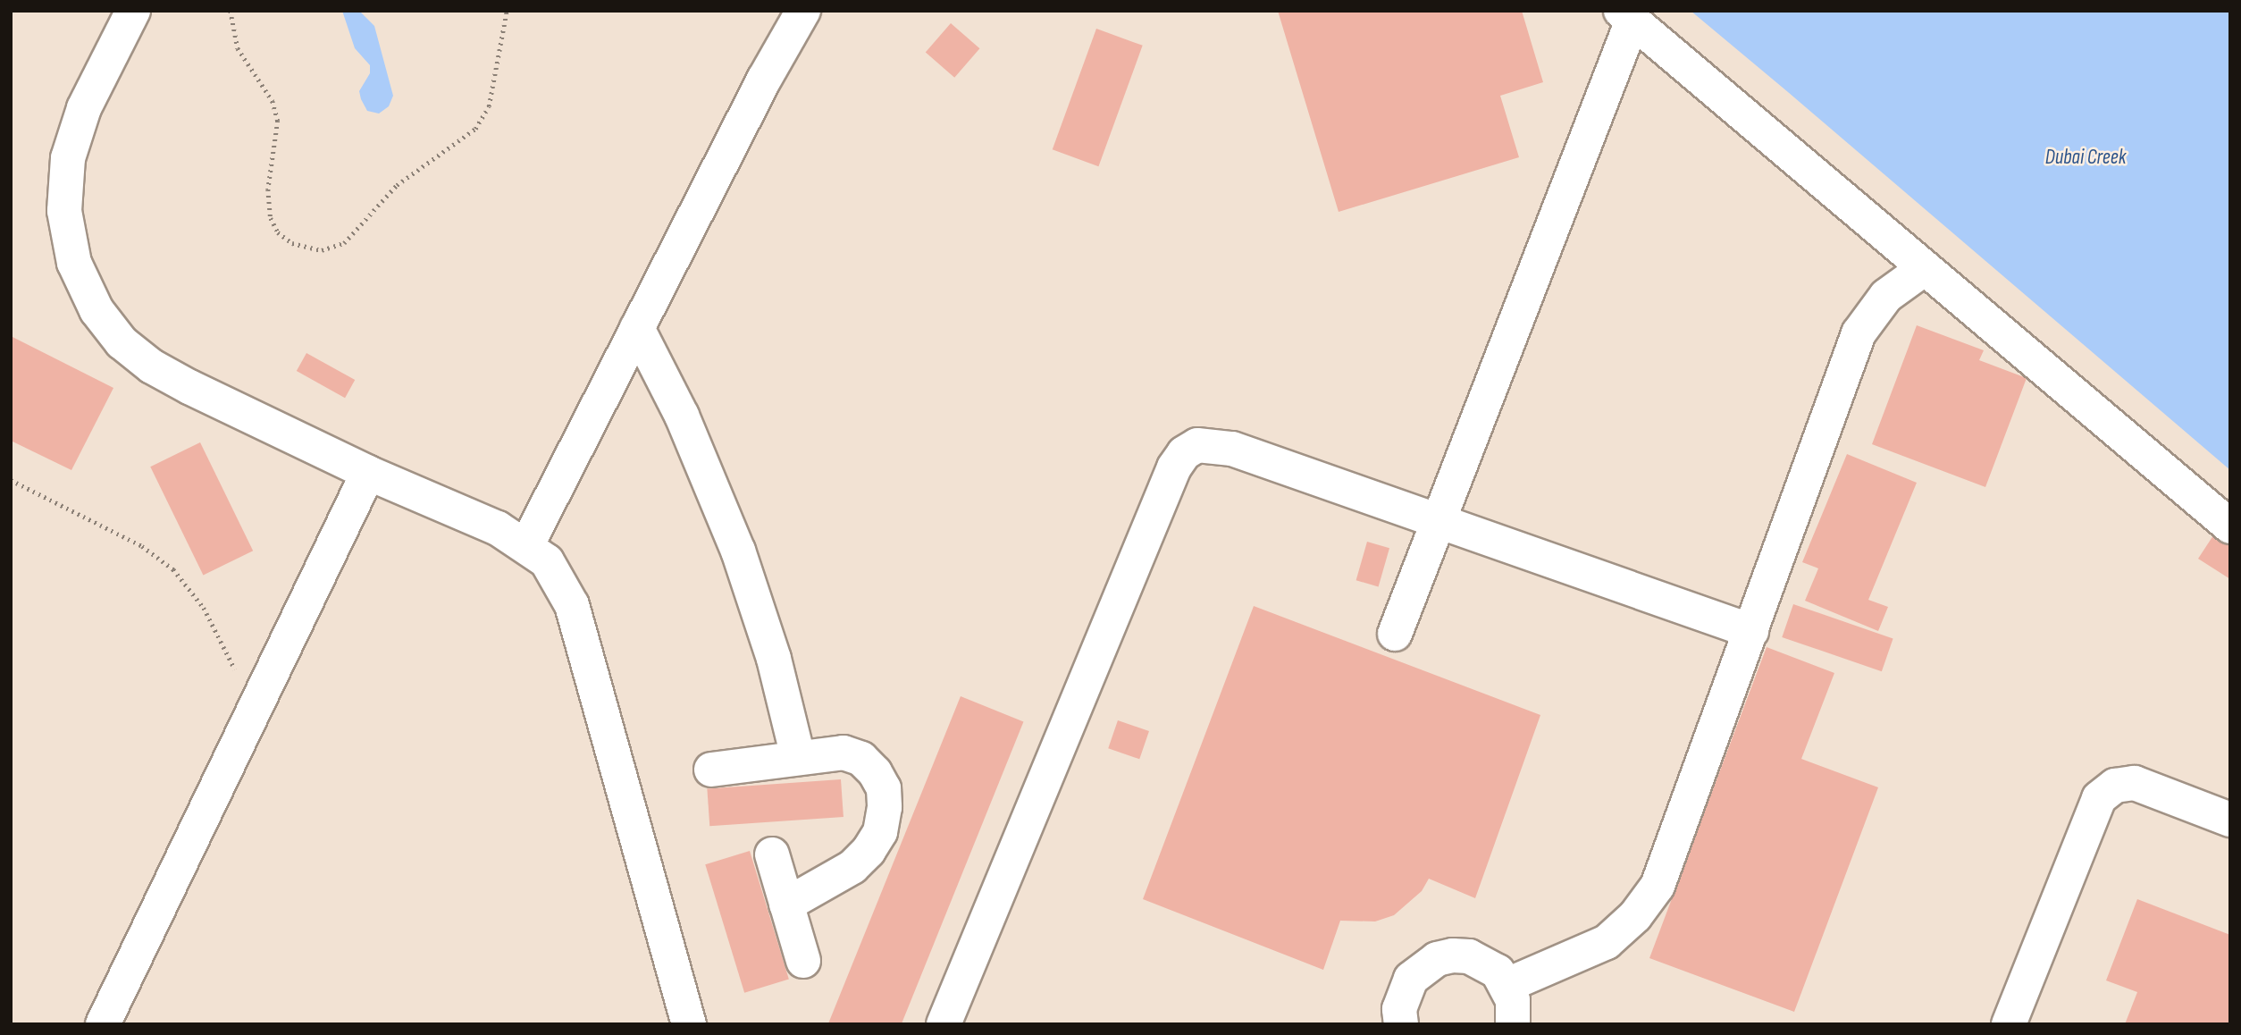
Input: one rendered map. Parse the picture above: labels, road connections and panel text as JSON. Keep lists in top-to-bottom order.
{
  "water": ["Dubai Creek"]
}
